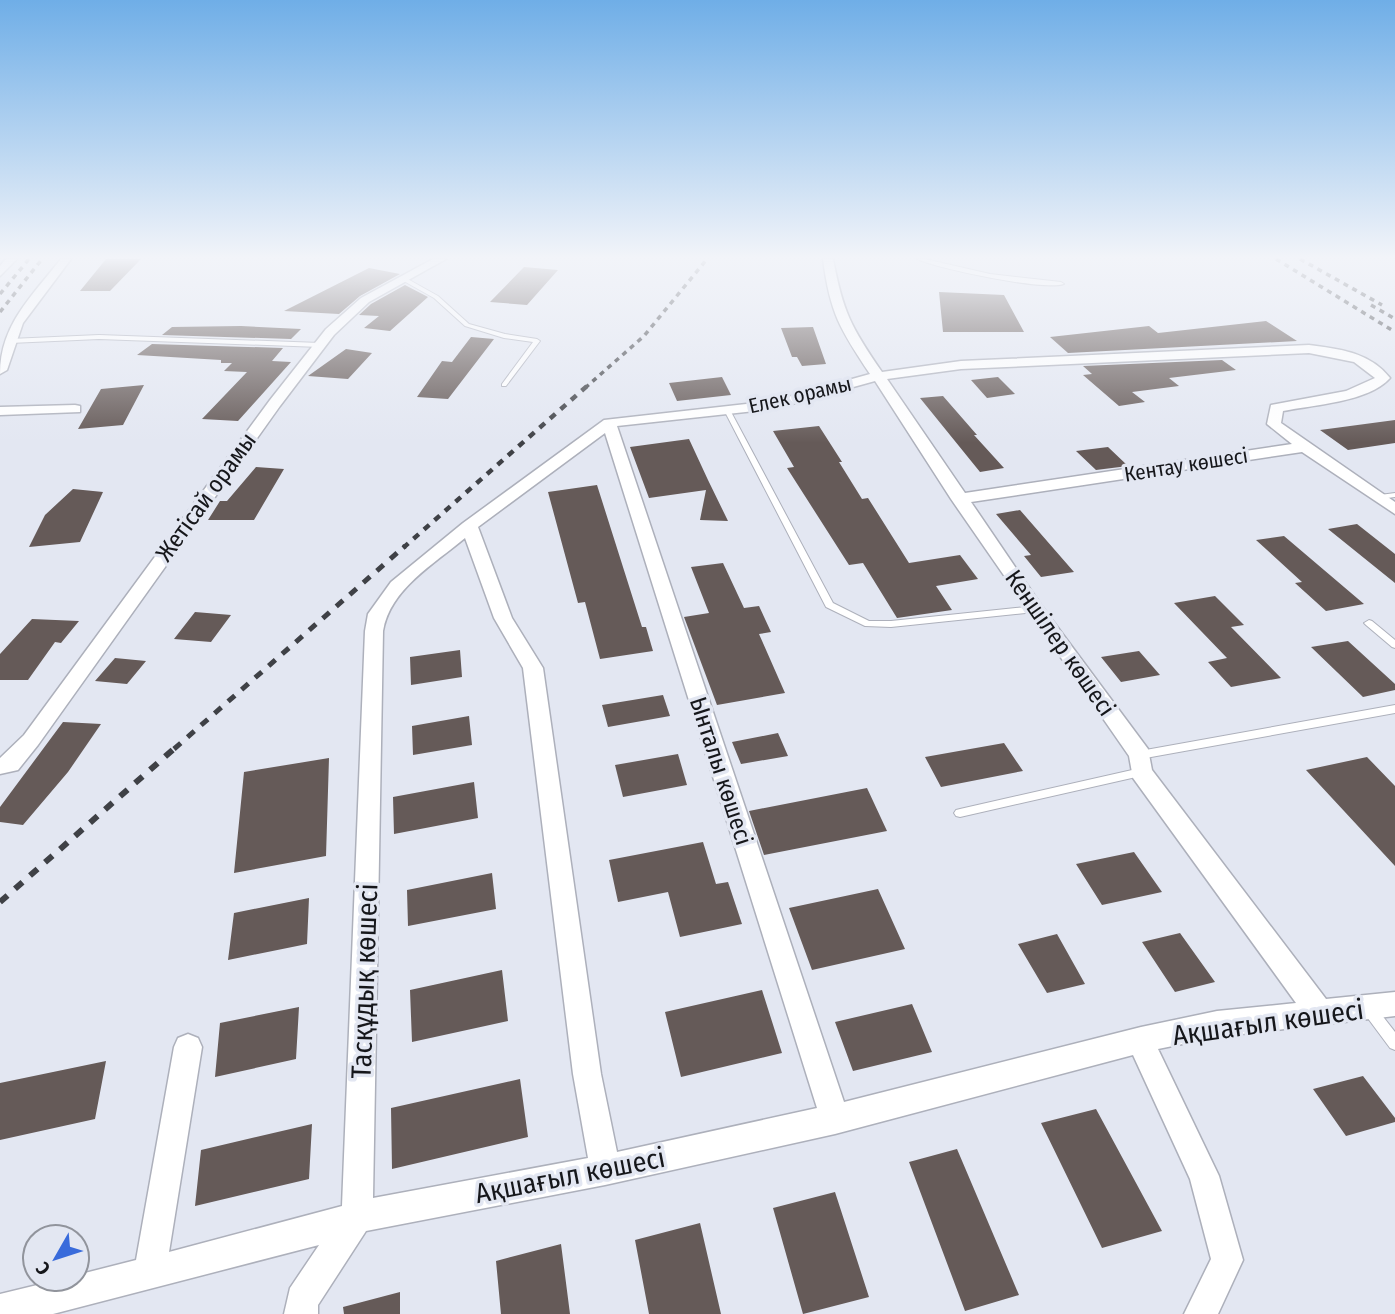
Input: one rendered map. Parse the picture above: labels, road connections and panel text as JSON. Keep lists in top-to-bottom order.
{
  "streets": {
    "street": [
      "Елек орамы",
      "Кентау көшесі",
      "Жетісай орамы",
      "Кеншілер көшесі",
      "Ынталы көшесі",
      "Тасқұдық көшесі",
      "Ақшағыл көшесі"
    ]
  },
  "crossings": [
    ["Елек орамы", "Кентау көшесі"],
    ["Елек орамы", "Кеншілер көшесі"],
    ["Елек орамы", "Ынталы көшесі"],
    ["Елек орамы", "Тасқұдық көшесі"],
    ["Кентау көшесі", "Кеншілер көшесі"],
    ["Кеншілер көшесі", "Ақшағыл көшесі"],
    ["Ынталы көшесі", "Ақшағыл көшесі"],
    ["Тасқұдық көшесі", "Ақшағыл көшесі"]
  ],
  "north": "bottom left"
}
